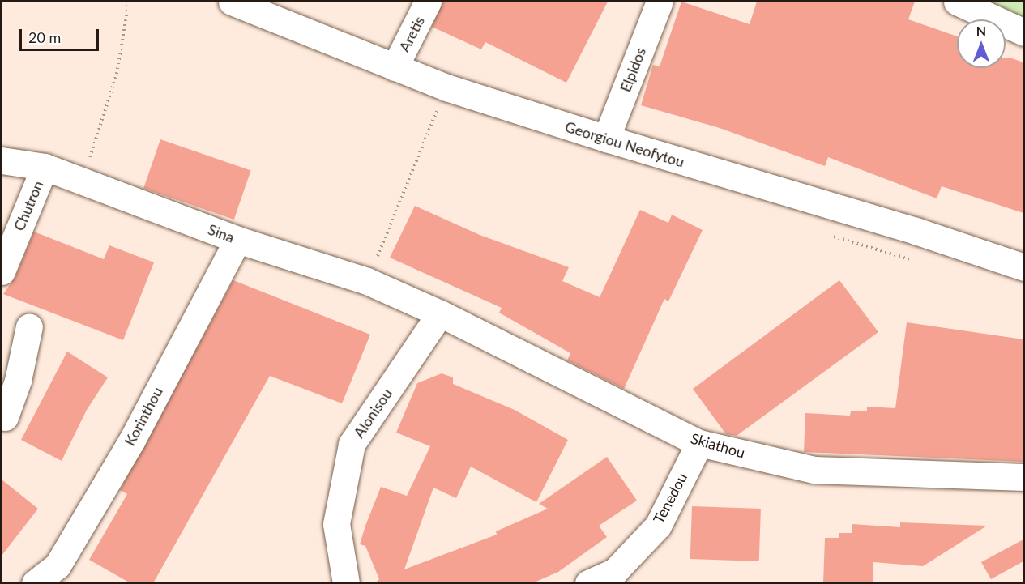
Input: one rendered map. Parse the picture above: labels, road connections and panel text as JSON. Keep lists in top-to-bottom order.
{
  "streets": {
    "street": [
      "Aretis",
      "Elpidos",
      "Georgiou Neofytou",
      "Chutron",
      "Sina",
      "Alonisou",
      "Korinthou",
      "Skiathou",
      "Tenedou"
    ]
  },
  "crossings": [
    ["Aretis", "Georgiou Neofytou"],
    ["Elpidos", "Georgiou Neofytou"],
    ["Chutron", "Sina"],
    ["Sina", "Alonisou"],
    ["Sina", "Korinthou"],
    ["Sina", "Skiathou"],
    ["Alonisou", "Skiathou"],
    ["Skiathou", "Tenedou"]
  ],
  "scale_bar": "20 m",
  "north": "top"
}
